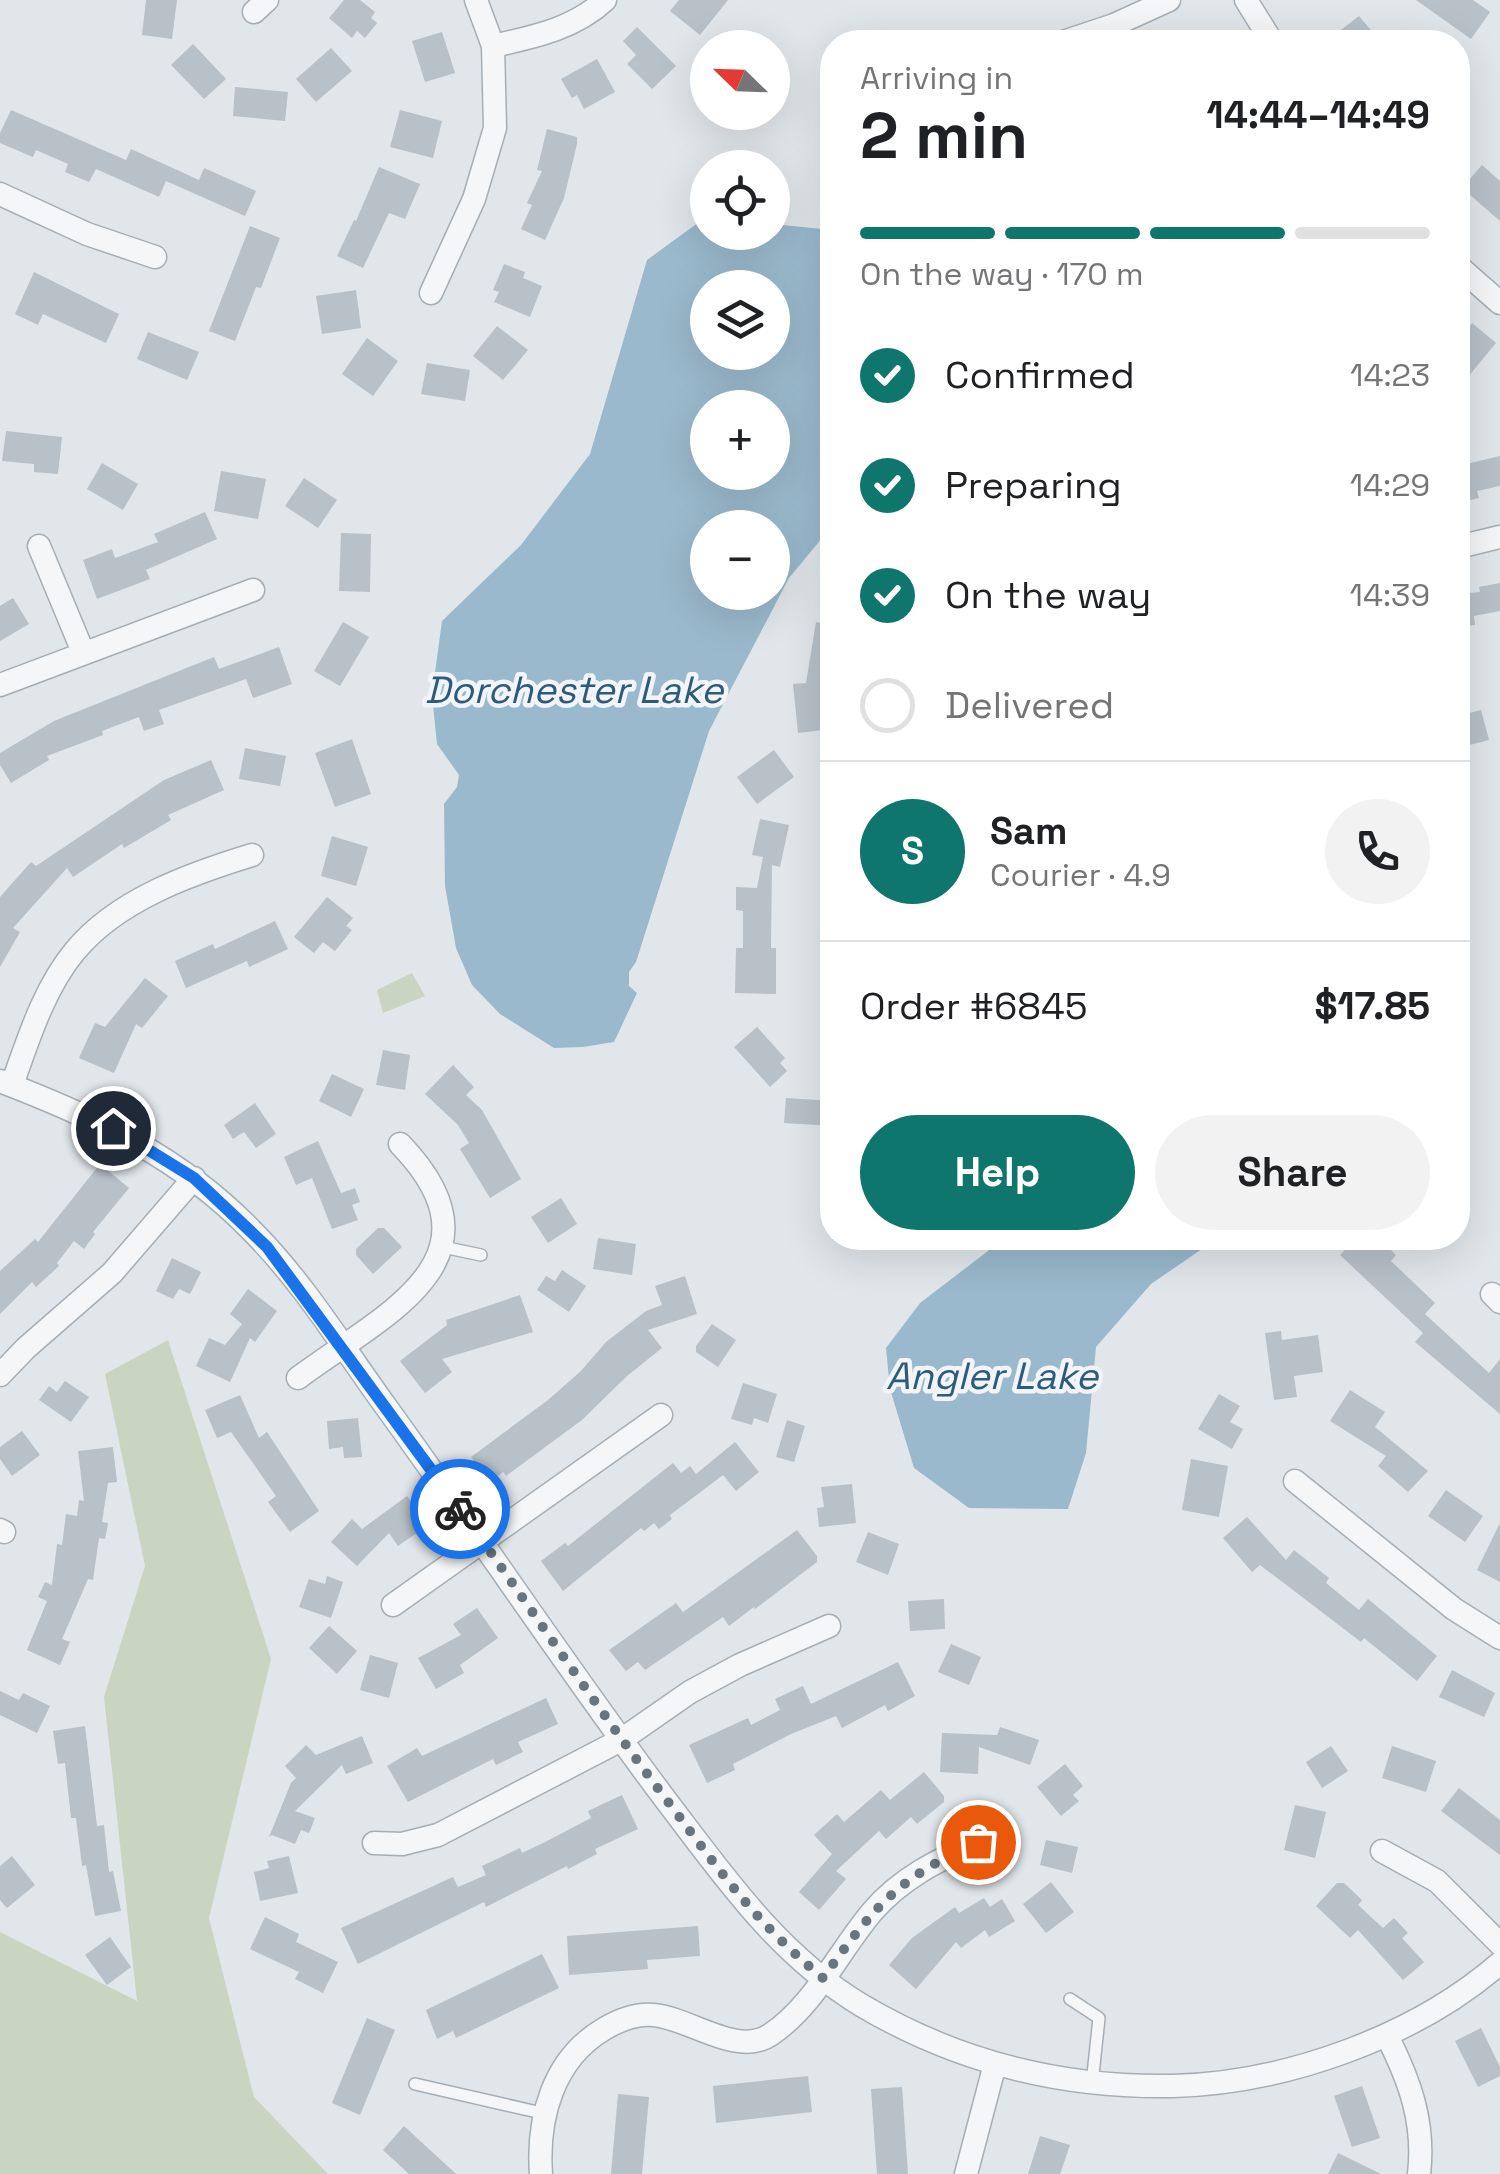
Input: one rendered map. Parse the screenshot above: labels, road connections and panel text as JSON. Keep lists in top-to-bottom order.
{
  "water": ["Dorchester Lake", "Angler Lake"],
  "north": "top left",
  "page": {
    "map_buttons": ["+", "−"],
    "heading": ["2 min", "Arriving in", "14:44–14:49"],
    "panel": [
      "Sam",
      "Courier · 4.9",
      "Order #6845",
      "$17.85"
    ],
    "bar": "On the way · 170 m",
    "list": [
      ["Confirmed", "14:23"],
      ["Preparing", "14:29"],
      ["On the way", "14:39"],
      "Delivered"
    ],
    "round": "S",
    "buttons": ["Help", "Share"]
  }
}
